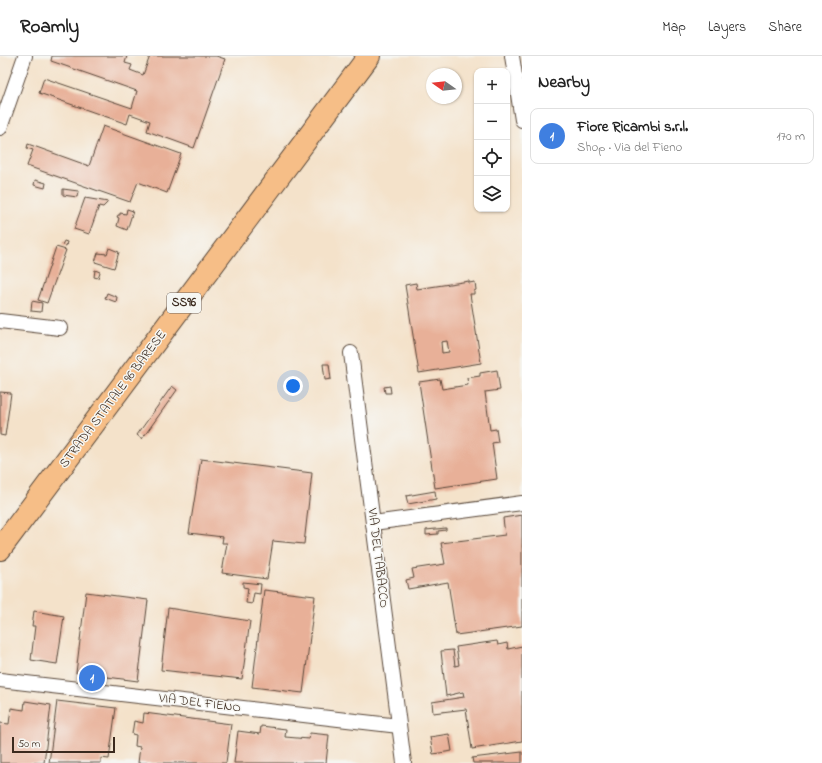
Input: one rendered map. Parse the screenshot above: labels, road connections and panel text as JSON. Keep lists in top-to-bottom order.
{
  "streets": {
    "main road": ["SS96", "STRADA STATALE 96 BARESE"],
    "street": ["VIA DEL TABACCO", "VIA DEL FIENO"]
  },
  "crossings": [
    ["VIA DEL TABACCO", "VIA DEL FIENO"]
  ],
  "scale_bar": "50 m",
  "north": "left",
  "page": {
    "header": "Roamly",
    "nav": ["Map", "Layers", "Share"],
    "heading": "Nearby",
    "map_buttons": ["+", "−"],
    "list": [
      {
        "mark": "1",
        "name": "Fiore Ricambi s.r.l.",
        "note": "Shop · Via del Fieno",
        "value": "170 m"
      }
    ],
    "pins": "1",
    "scale": "50 m"
  }
}
